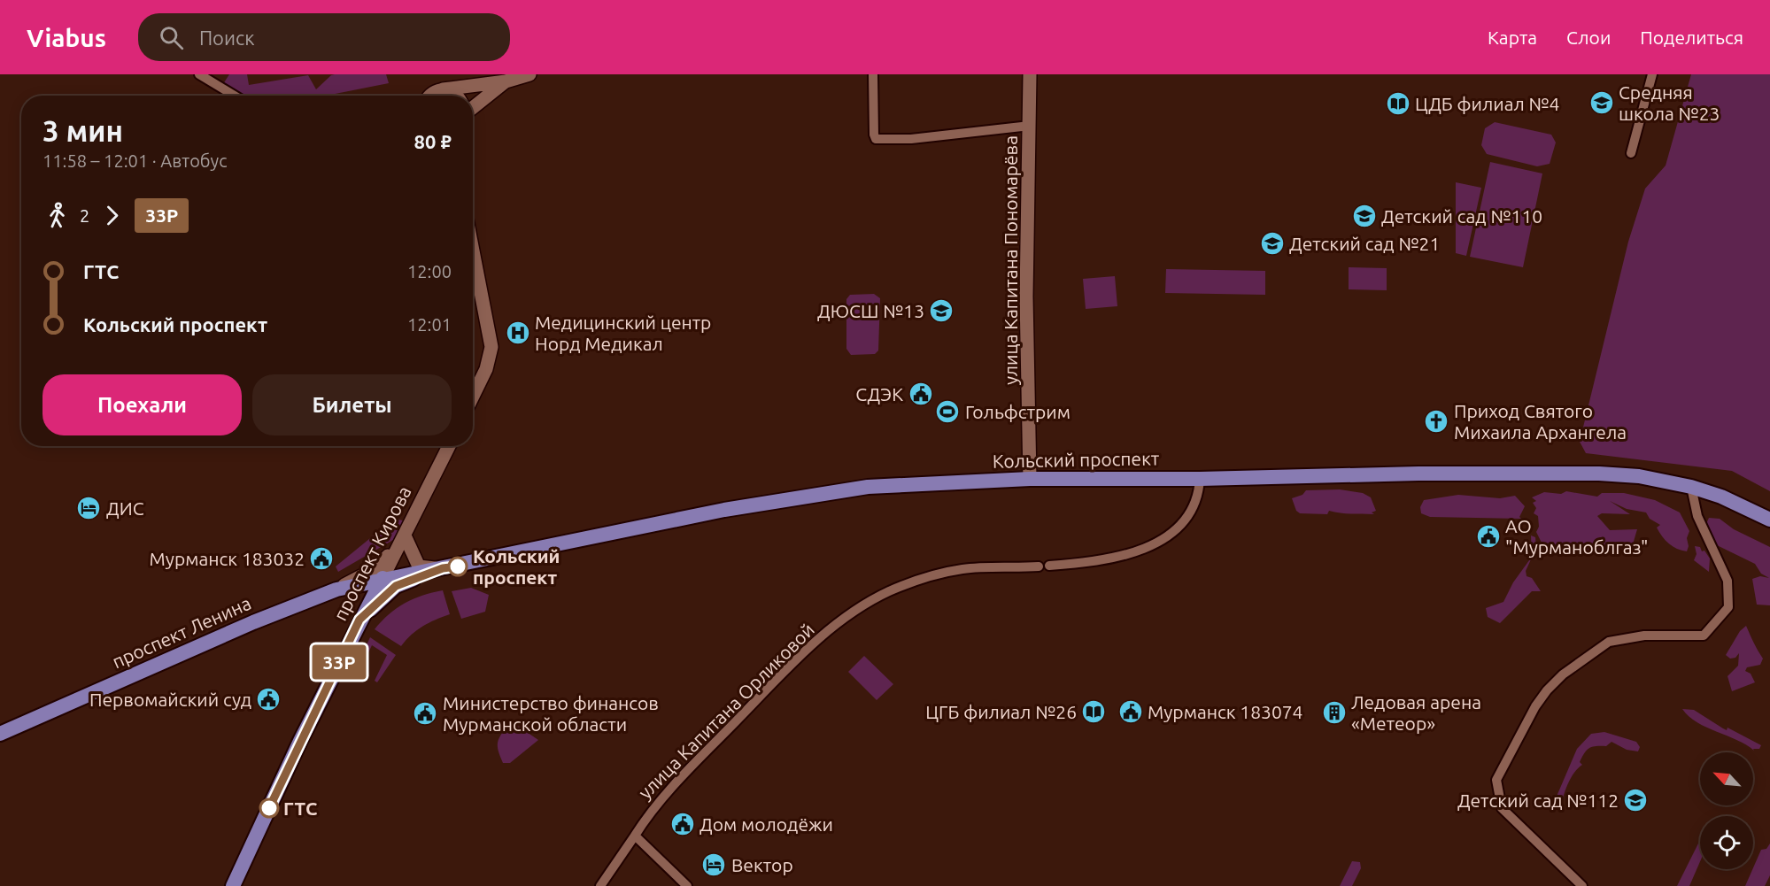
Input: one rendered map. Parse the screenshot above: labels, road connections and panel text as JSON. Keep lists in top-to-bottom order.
{
  "streets": {
    "main road": ["Кольский проспект", "проспект Кирова", "проспект Ленина"],
    "street": ["улица Капитана Пономарёва", "улица Капитана Орликовой"]
  },
  "crossings": [
    ["улица Капитана Пономарёва", "Кольский проспект"],
    ["Кольский проспект", "проспект Кирова"],
    ["Кольский проспект", "проспект Ленина"],
    ["проспект Кирова", "проспект Ленина"]
  ],
  "places": {
    "school or university": [
      "Средняя школа №23",
      "Детский сад №110",
      "Детский сад №21",
      "ДЮСШ №13",
      "Детский сад №112"
    ],
    "library": ["ЦДБ филиал №4", "ЦГБ филиал №26"],
    "hospital": ["Медицинский центр Норд Медикал"],
    "public building": [
      "СДЭК",
      "AO \"Мурманоблгаз\"",
      "Мурманск 183032",
      "Первомайский суд",
      "Мурманск 183074",
      "Министерство финансов Мурманской области",
      "Дом молодёжи"
    ],
    "sports": ["Гольфстрим"],
    "church": ["Приход Святого Михаила Архангела"],
    "hotel": ["ДИС", "Вектор"],
    "other": ["Кольский проспект", "ГТС"],
    "building": ["Ледовая арена «Метеор»"]
  },
  "lines": ["bus line 33Р"],
  "north": "top left",
  "page": {
    "header": "Viabus",
    "search": "Поиск",
    "nav": ["Карта", "Слои", "Поделиться"],
    "on_map": "33Р",
    "heading": ["3 мин", "11:58 – 12:01 · Автобус", "80 ₽"],
    "legs": ["2", "33Р"],
    "list": [
      {
        "name": "ГТС",
        "value": "12:00"
      },
      {
        "name": "Кольский проспект",
        "value": "12:01"
      }
    ],
    "buttons": ["Поехали", "Билеты"]
  }
}
